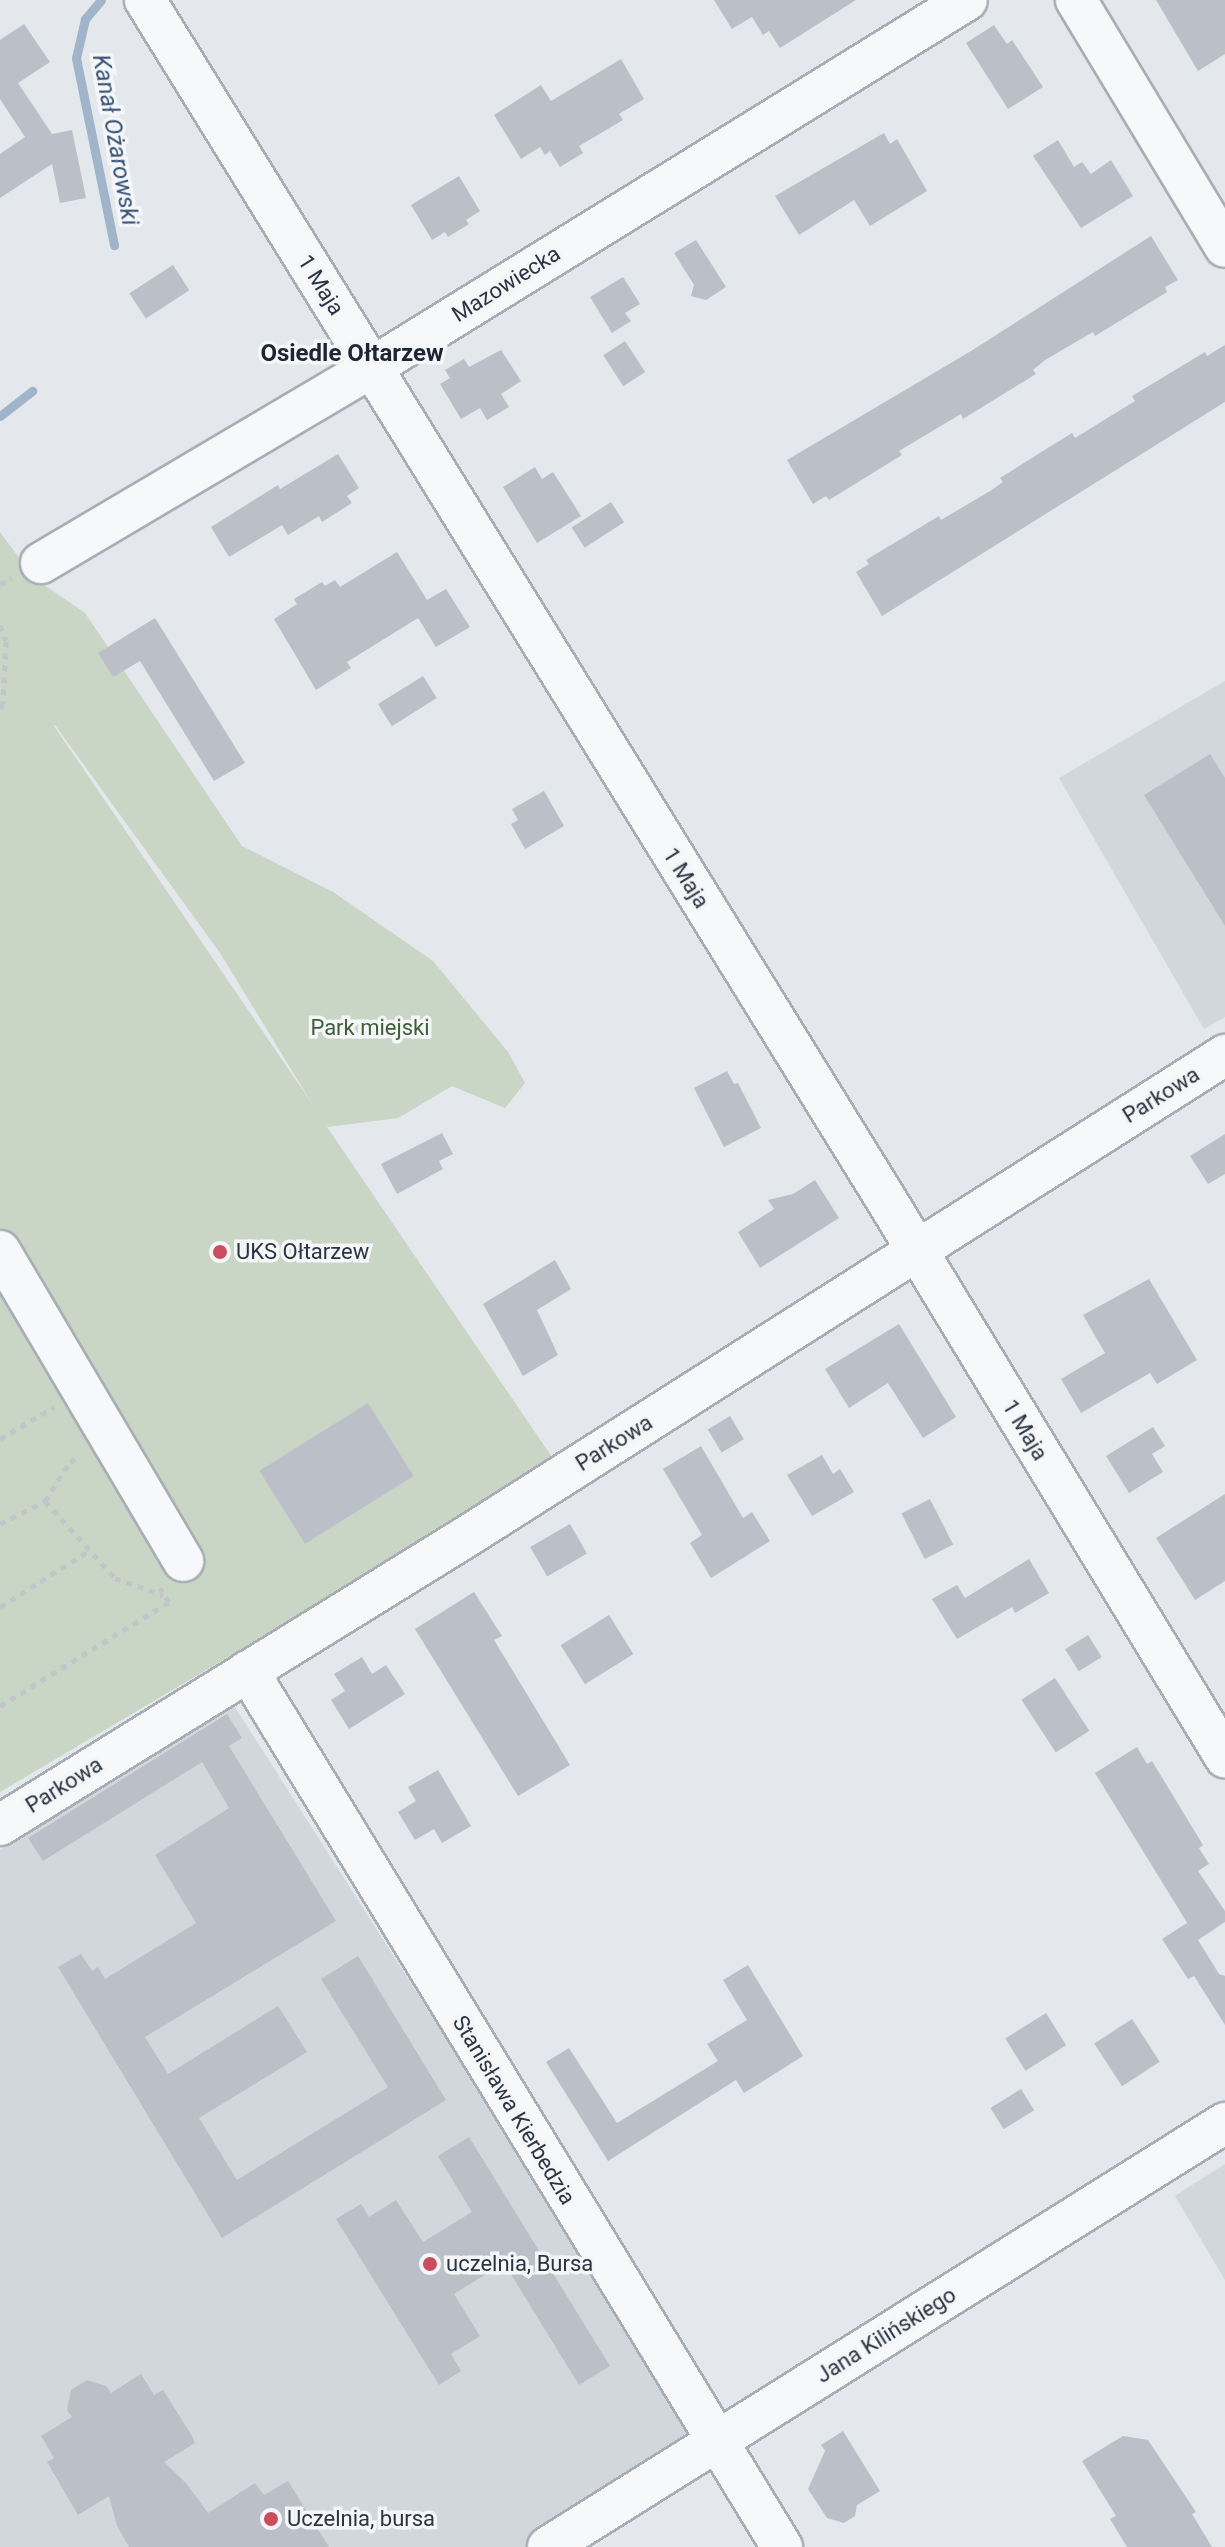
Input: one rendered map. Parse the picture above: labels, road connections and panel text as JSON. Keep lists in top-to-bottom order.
{
  "streets": {
    "street": [
      "Mazowiecka",
      "1 Maja",
      "Parkowa",
      "Stanisława Kierbedzia",
      "Jana Kilińskiego"
    ]
  },
  "crossings": [
    ["Mazowiecka", "1 Maja"],
    ["1 Maja", "Parkowa"],
    ["Parkowa", "Stanisława Kierbedzia"],
    ["Stanisława Kierbedzia", "Jana Kilińskiego"]
  ],
  "districts": ["Osiedle Ołtarzew"],
  "water": ["Kanał Ożarowski"],
  "parks": ["Park miejski"],
  "places": ["UKS Ołtarzew", "uczelnia, Bursa", "Uczelnia, bursa"]
}
